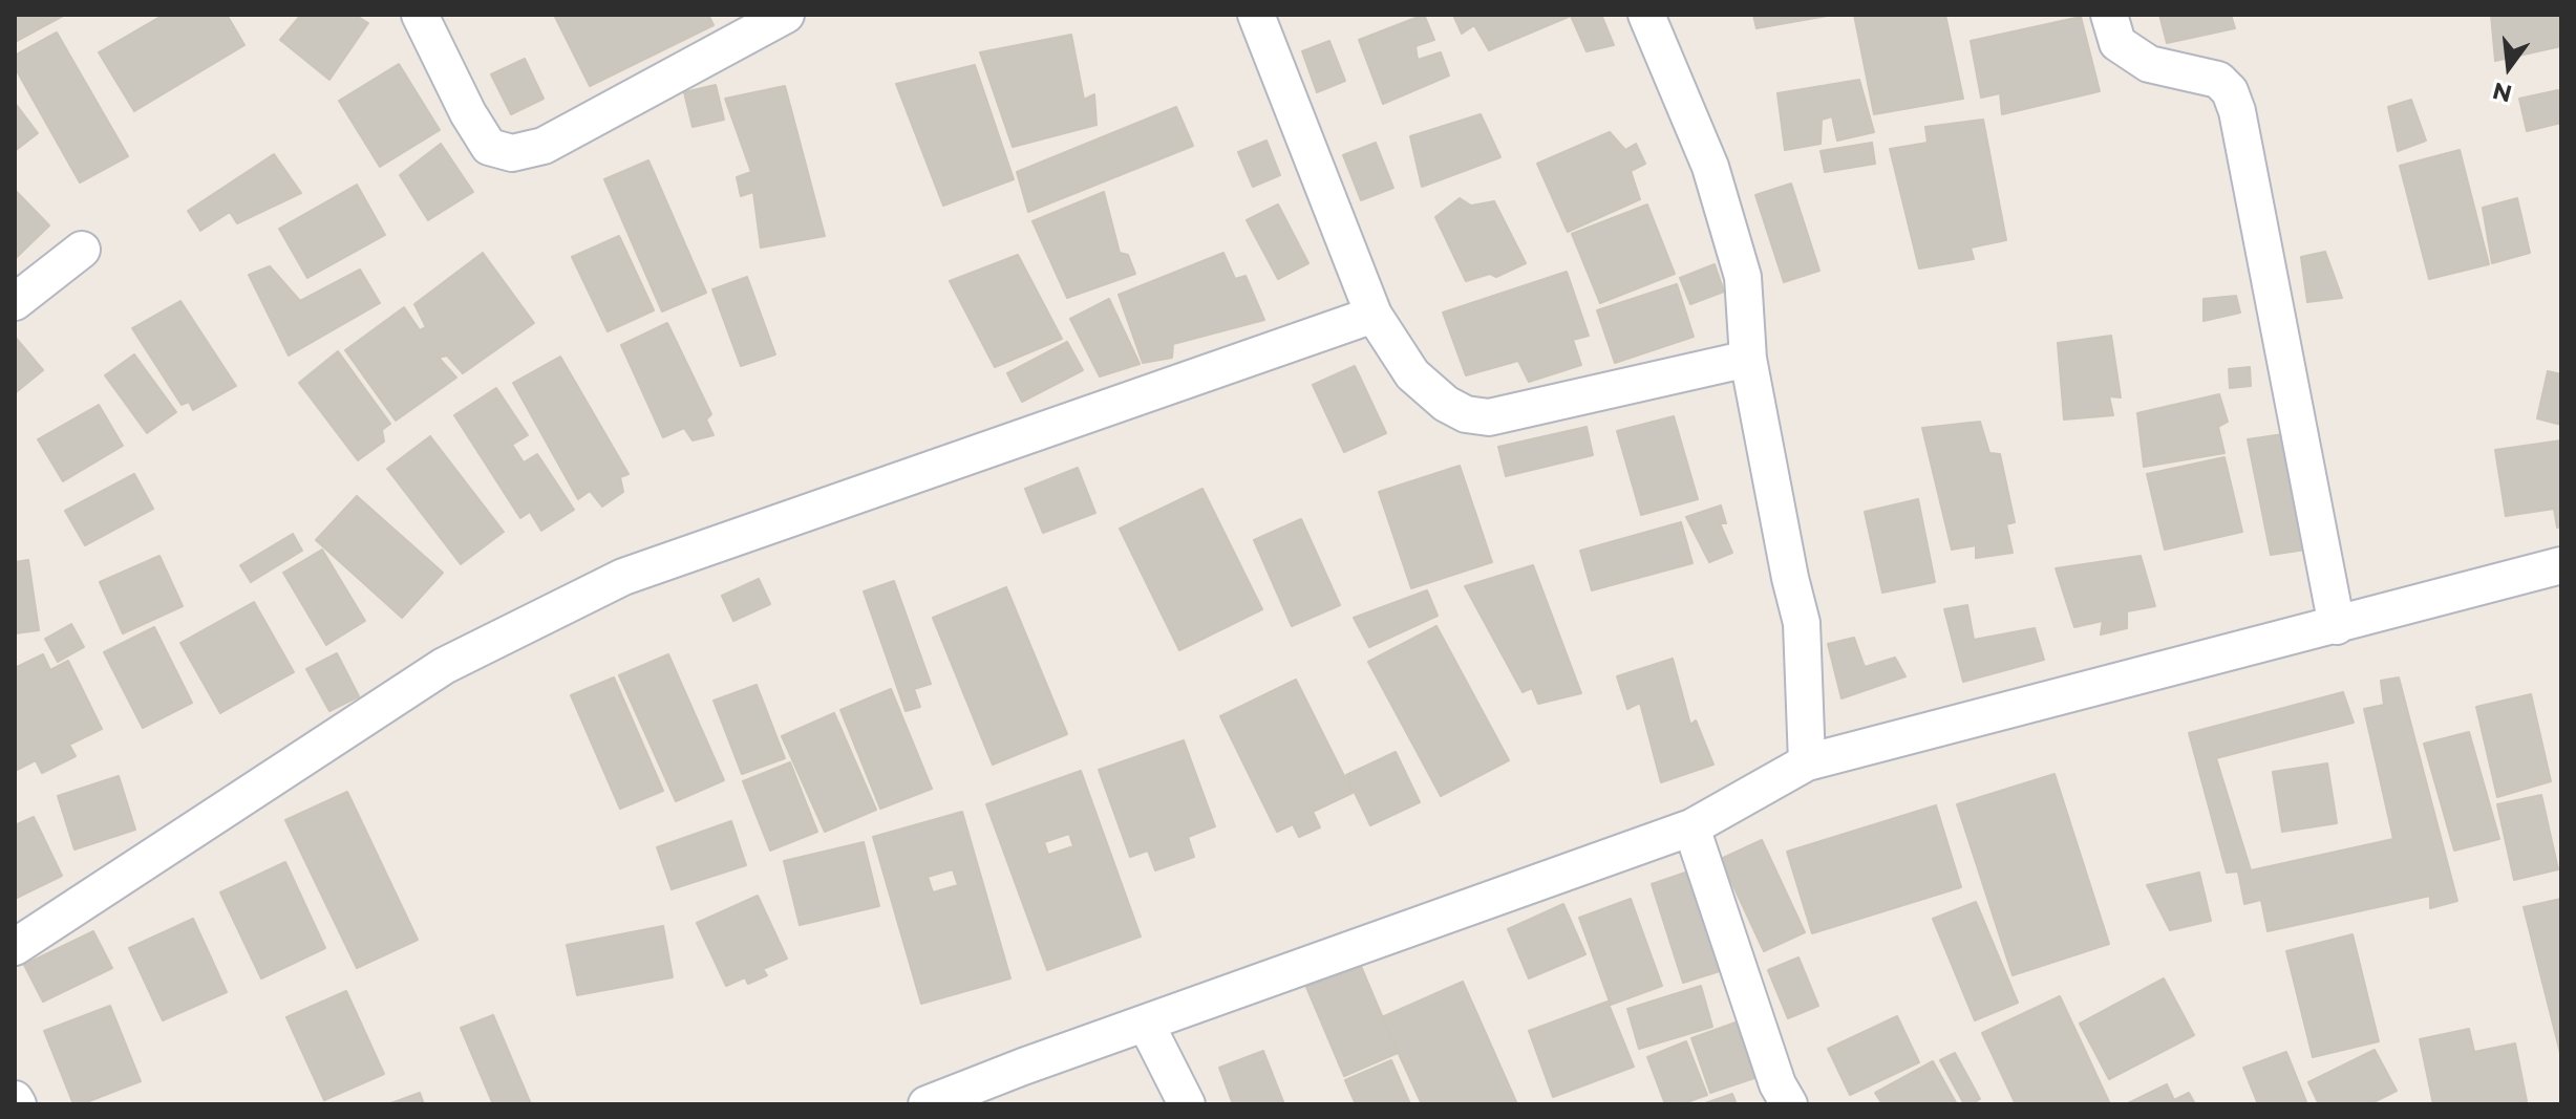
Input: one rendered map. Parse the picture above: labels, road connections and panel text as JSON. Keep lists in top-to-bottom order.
{
  "north": "bottom"
}
